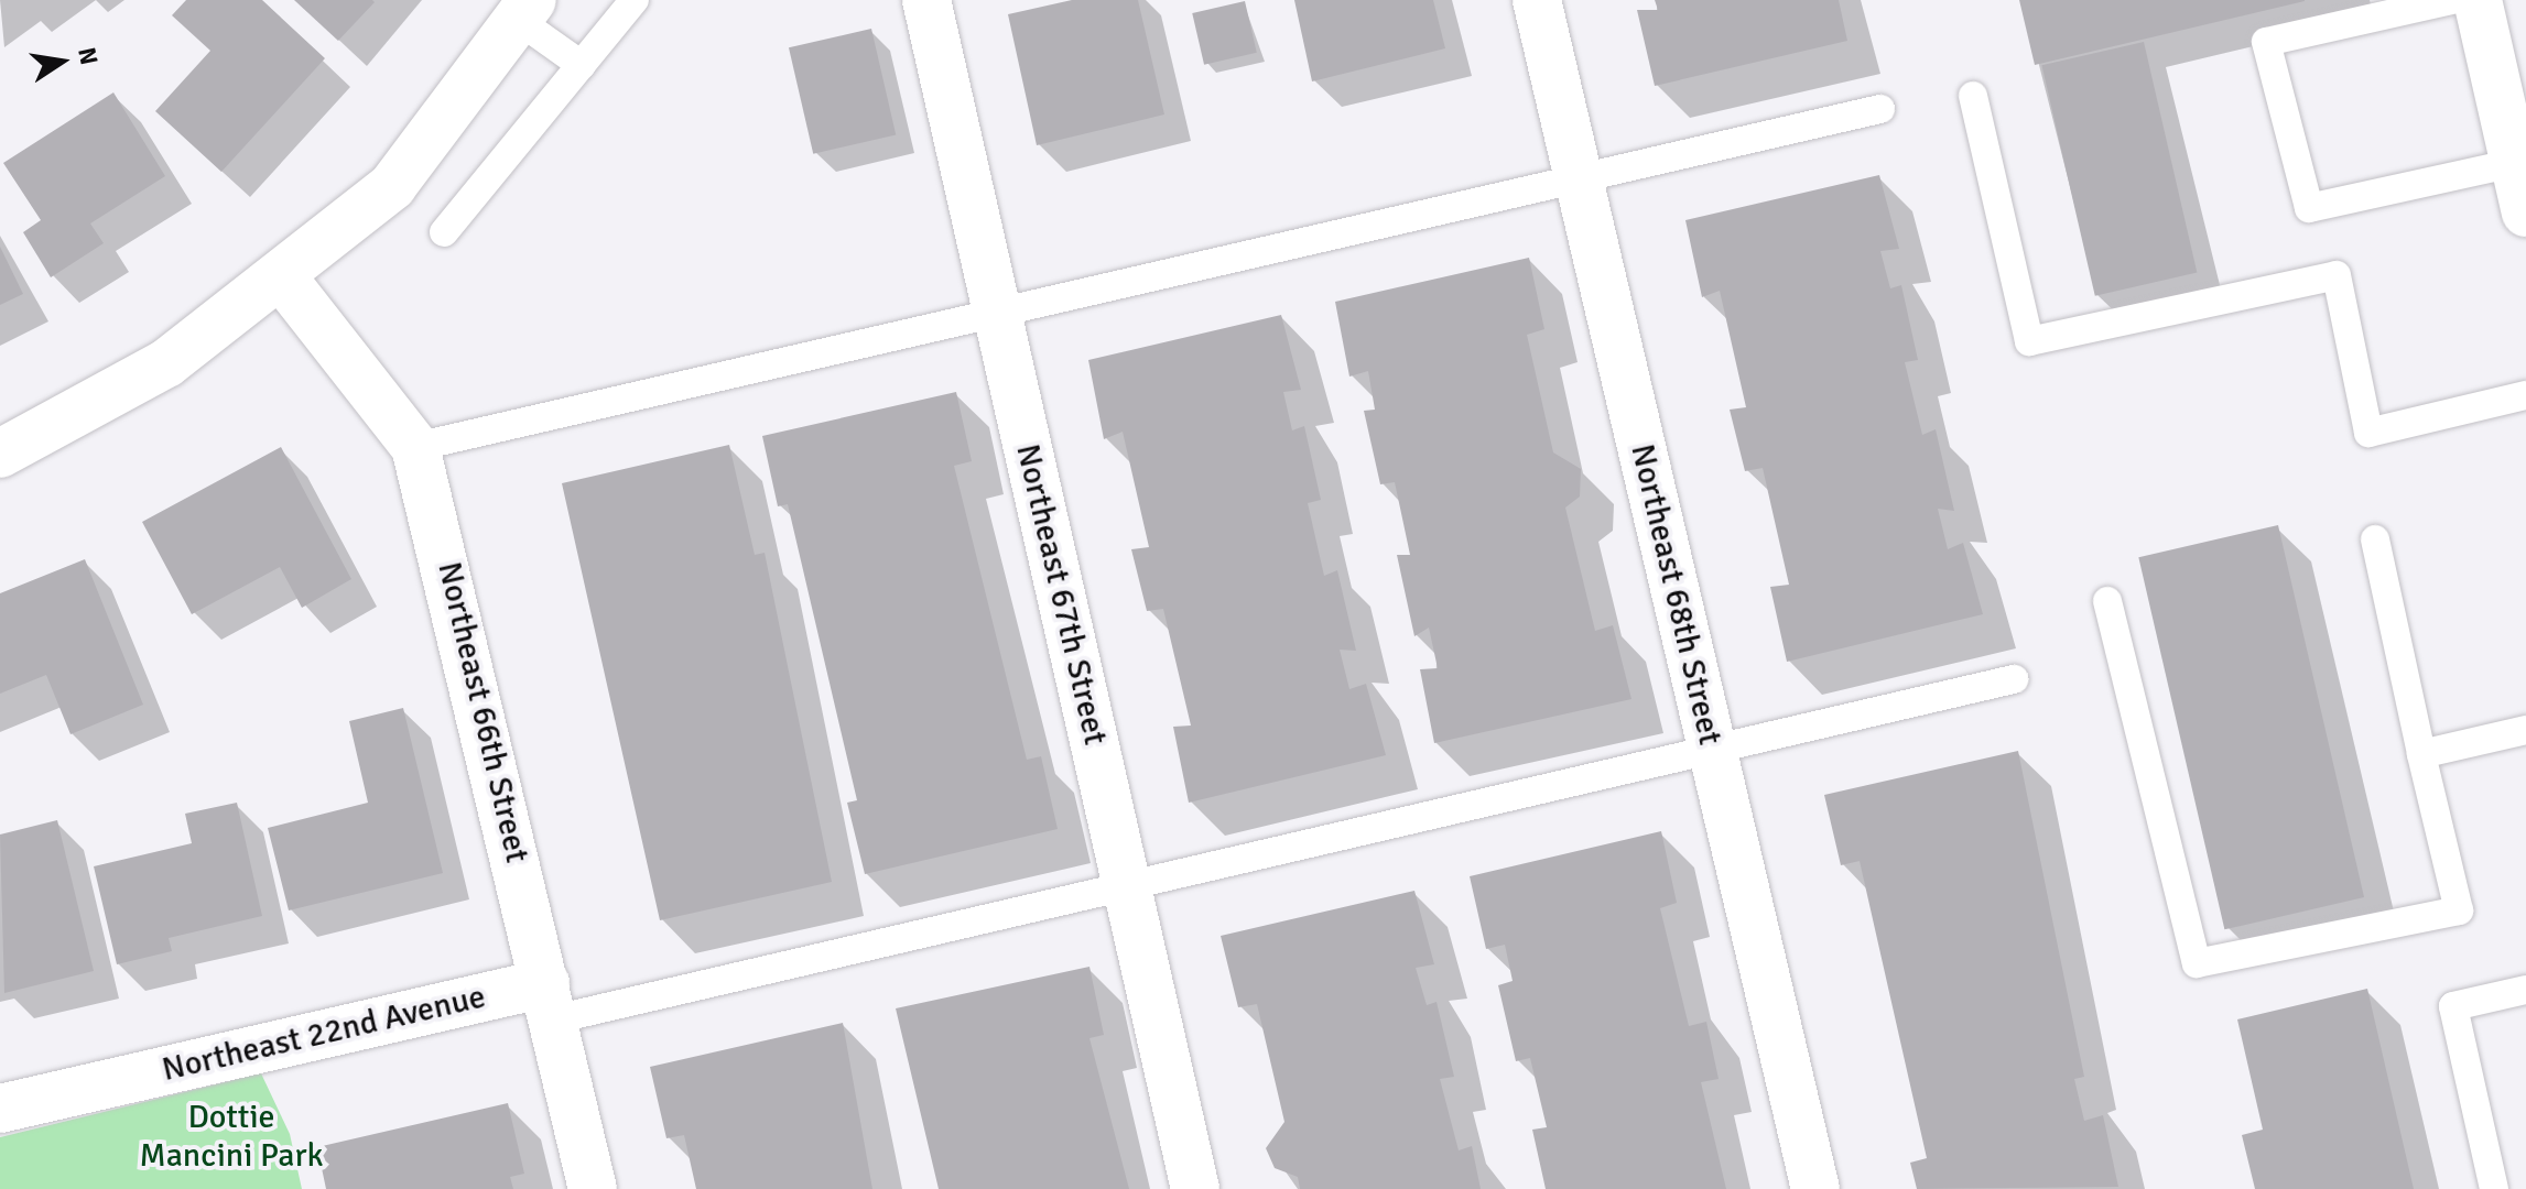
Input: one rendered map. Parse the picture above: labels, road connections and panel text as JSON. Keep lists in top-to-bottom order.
{
  "streets": {
    "street": [
      "Northeast 67th Street",
      "Northeast 68th Street",
      "Northeast 66th Street",
      "Northeast 22nd Avenue"
    ]
  },
  "crossings": [
    ["Northeast 66th Street", "Northeast 22nd Avenue"]
  ],
  "parks": ["Dottie Mancini Park"],
  "north": "right"
}
